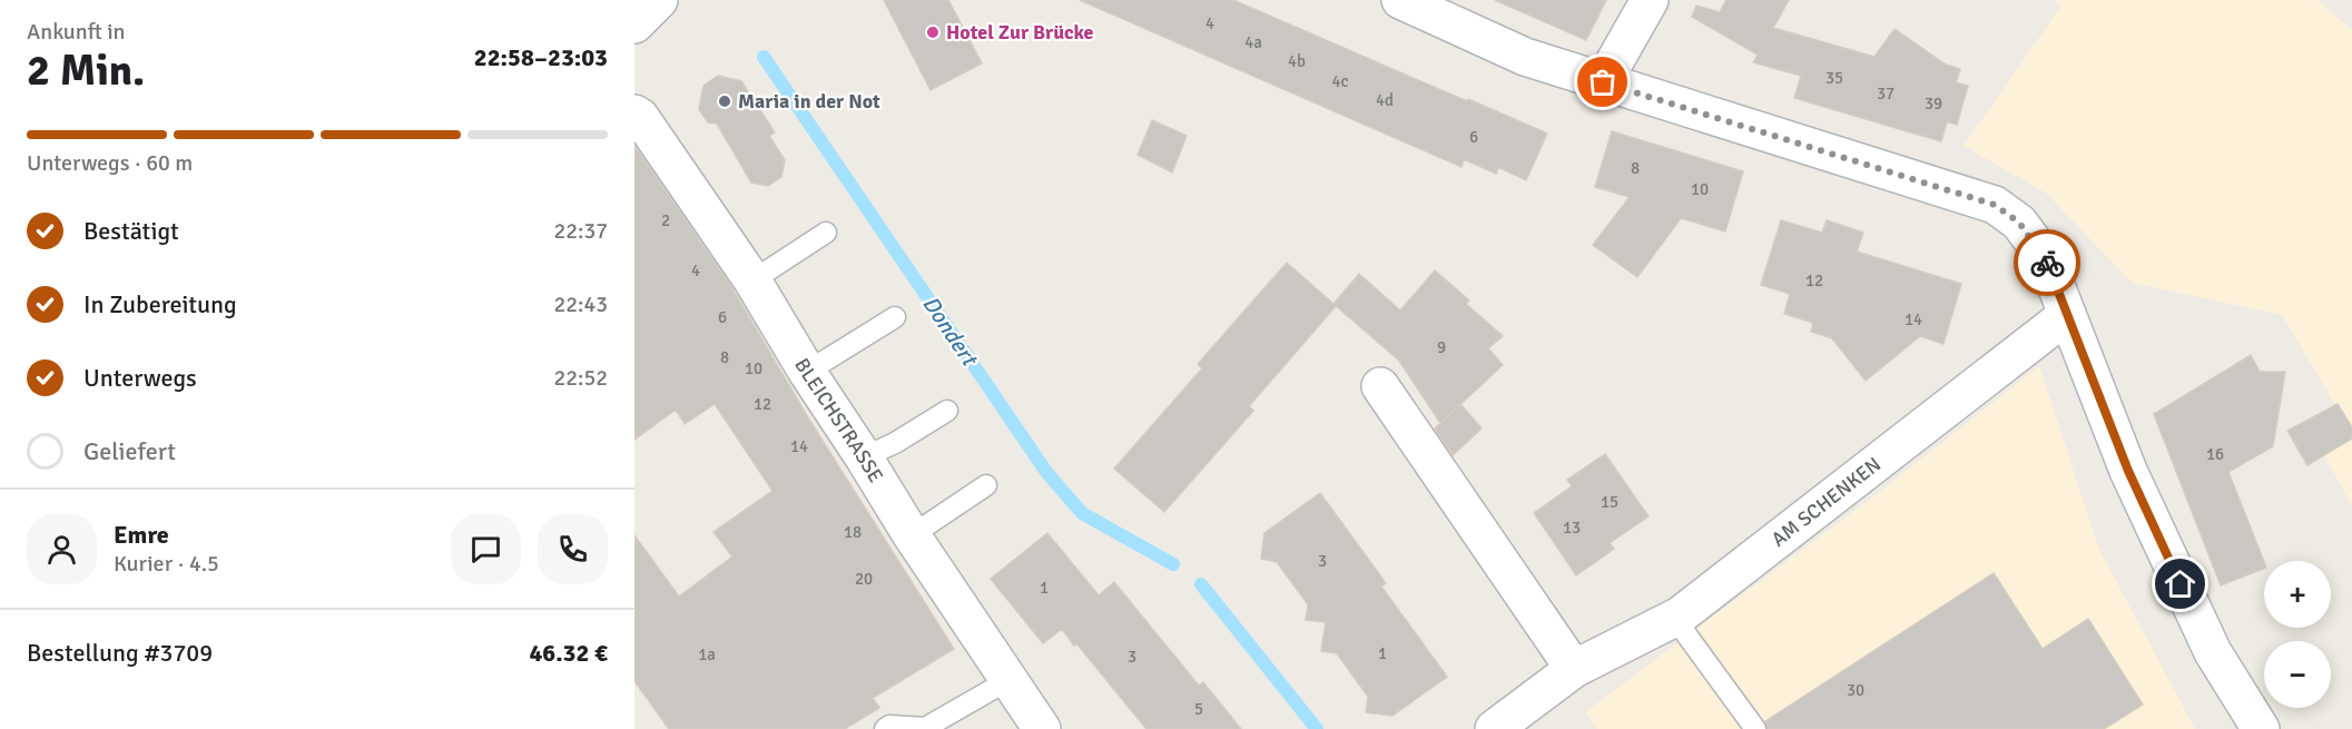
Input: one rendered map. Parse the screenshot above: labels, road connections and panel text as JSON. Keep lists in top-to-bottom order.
{
  "streets": {
    "street": ["BLEICHSTRASSE", "AM SCHENKEN"]
  },
  "water": ["Dondert"],
  "places": ["Hotel Zur Brücke", "Maria in der Not"],
  "house_numbers": [
    "4",
    "4a",
    "4b",
    "35",
    "4c",
    "37",
    "4d",
    "39",
    "6",
    "8",
    "10",
    "2",
    "4",
    "12",
    "6",
    "14",
    "9",
    "8",
    "10",
    "12",
    "14",
    "16",
    "15",
    "13",
    "18",
    "3",
    "20",
    "1",
    "1",
    "1a",
    "3",
    "30",
    "5"
  ],
  "page": {
    "heading": ["2 Min.", "Ankunft in", "22:58–23:03"],
    "panel": [
      "Emre",
      "Kurier · 4.5",
      "Bestellung #3709",
      "46.32 €"
    ],
    "bar": "Unterwegs · 60 m",
    "list": [
      ["Bestätigt", "22:37"],
      ["In Zubereitung", "22:43"],
      ["Unterwegs", "22:52"],
      "Geliefert"
    ],
    "map_buttons": ["+", "−"]
  }
}
